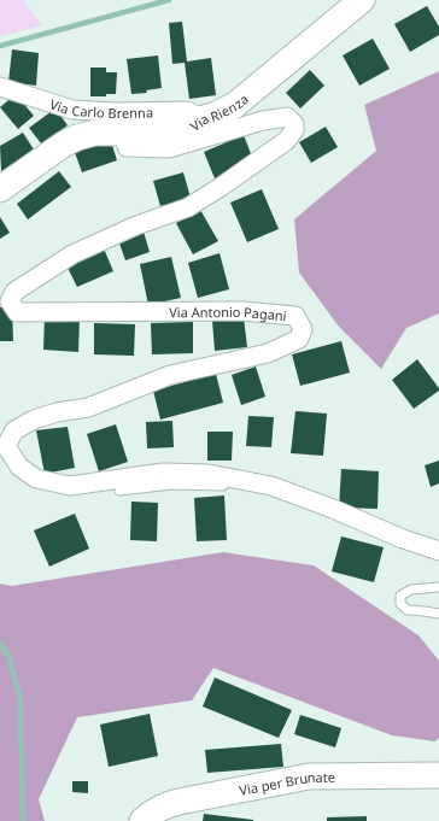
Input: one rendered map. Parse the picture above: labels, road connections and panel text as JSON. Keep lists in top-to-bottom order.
{
  "streets": {
    "street": [
      "Via Carlo Brenna",
      "Via Rienza",
      "Via Antonio Pagani",
      "Via per Brunate"
    ]
  },
  "crossings": [
    ["Via Carlo Brenna", "Via Rienza"],
    ["Via Rienza", "Via Antonio Pagani"]
  ]
}
